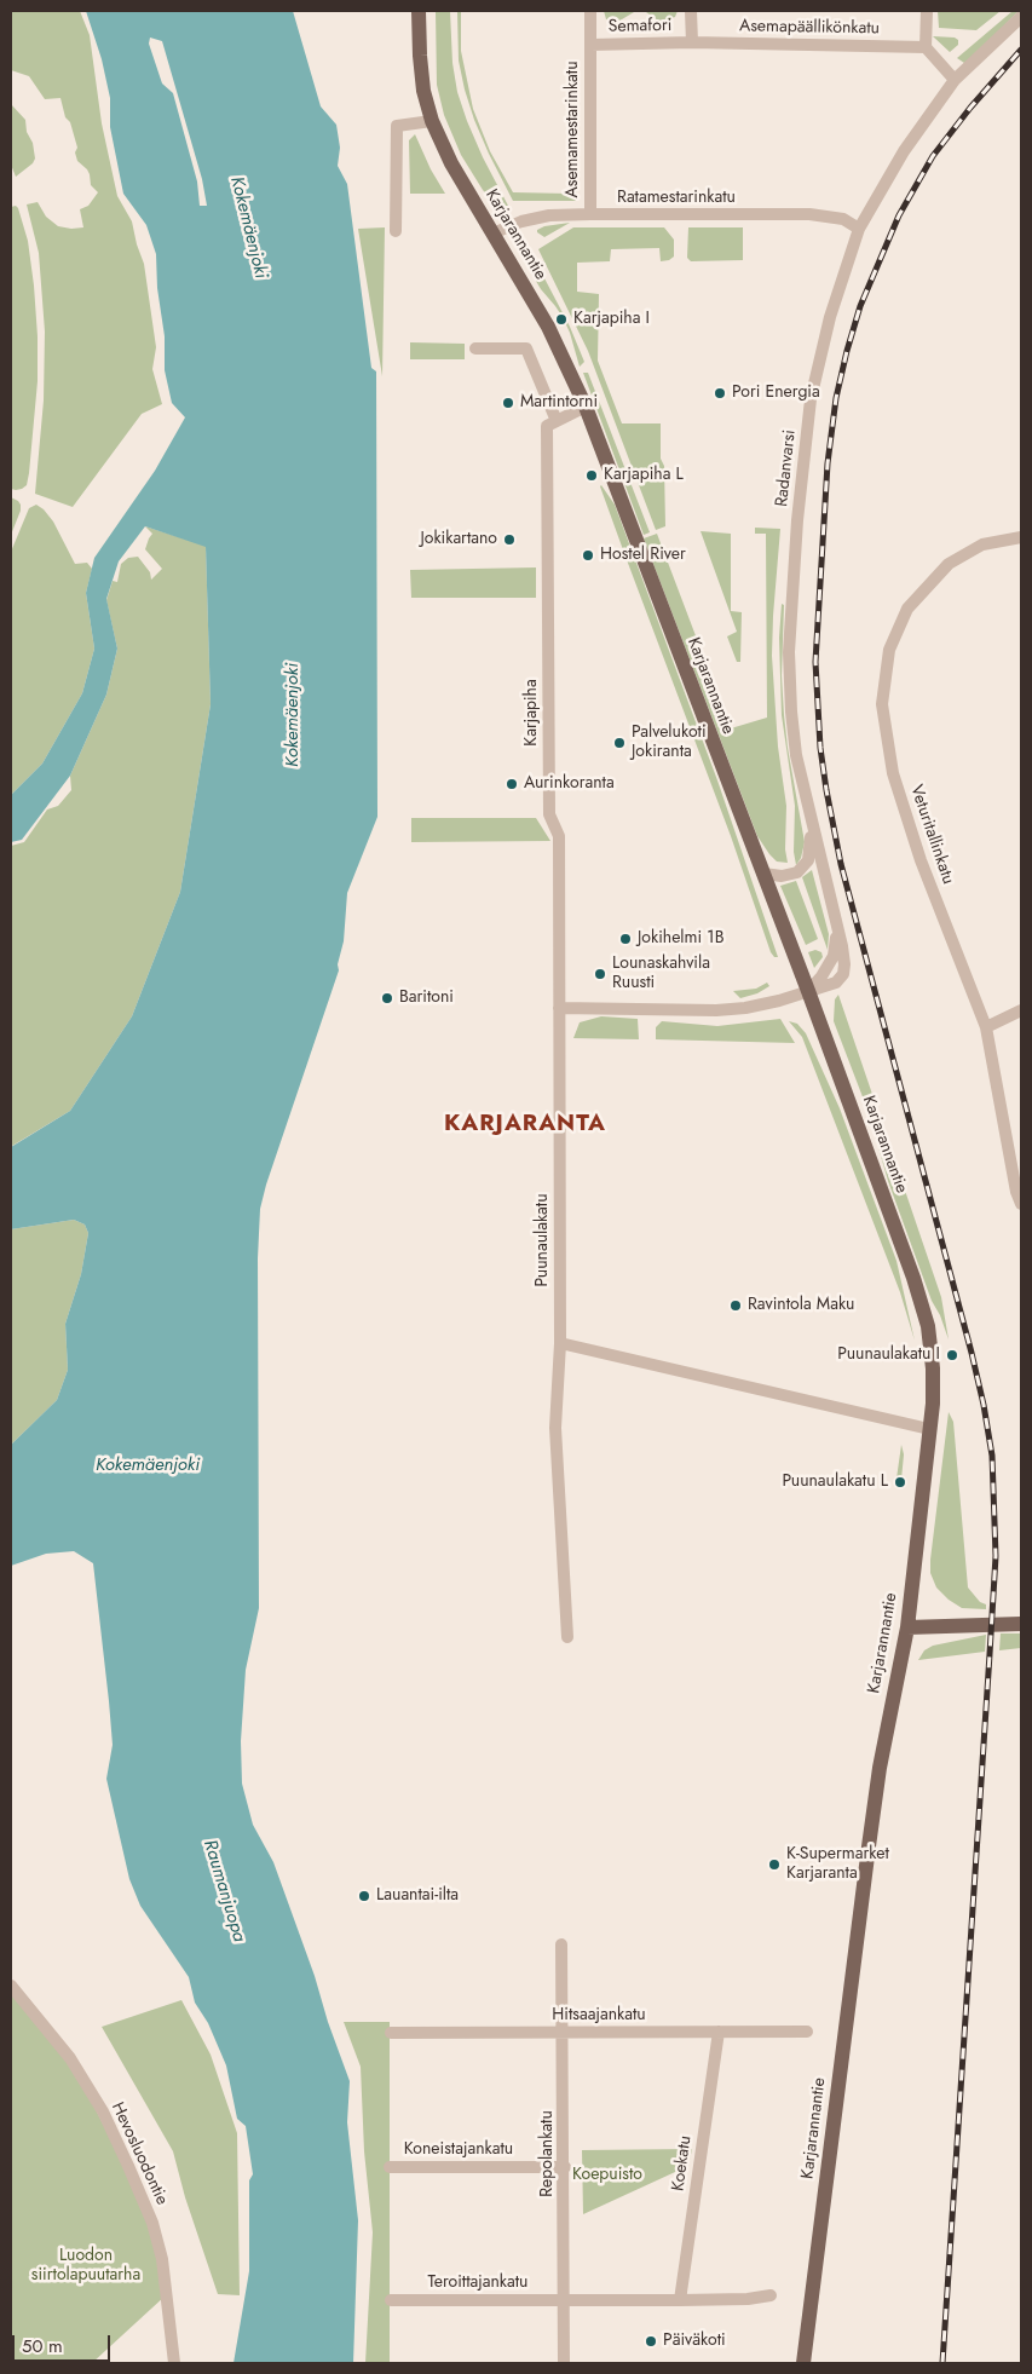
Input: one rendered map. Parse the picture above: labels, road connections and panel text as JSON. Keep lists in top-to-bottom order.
{
  "streets": {
    "main road": ["Karjarannantie"],
    "street": [
      "Semafori",
      "Asemapäällikönkatu",
      "Asemamestarinkatu",
      "Ratamestarinkatu",
      "Radanvarsi",
      "Karjapiha",
      "Veturitallinkatu",
      "Puunaulakatu",
      "Hitsaajankatu",
      "Koneistajankatu",
      "Hevosluodontie",
      "Repolankatu",
      "Koekatu",
      "Teroittajankatu"
    ]
  },
  "crossings": [
    ["Semafori", "Asemapäällikönkatu"],
    ["Semafori", "Asemamestarinkatu"],
    ["Asemamestarinkatu", "Ratamestarinkatu"],
    ["Ratamestarinkatu", "Karjarannantie"],
    ["Ratamestarinkatu", "Radanvarsi"],
    ["Karjarannantie", "Radanvarsi"],
    ["Karjapiha", "Puunaulakatu"],
    ["Hitsaajankatu", "Repolankatu"],
    ["Hitsaajankatu", "Koekatu"],
    ["Koneistajankatu", "Repolankatu"],
    ["Repolankatu", "Teroittajankatu"]
  ],
  "districts": ["KARJARANTA"],
  "water": ["Kokemäenjoki", "Raumanjuopa"],
  "parks": ["Koepuisto", "Luodon siirtolapuutarha"],
  "places": [
    "Karjapiha I",
    "Pori Energia",
    "Martintorni",
    "Karjapiha L",
    "Jokikartano",
    "Hostel River",
    "Palvelukoti Jokiranta",
    "Aurinkoranta",
    "Jokihelmi 1B",
    "Lounaskahvila Ruusti",
    "Baritoni",
    "Ravintola Maku",
    "Puunaulakatu I",
    "Puunaulakatu L",
    "K-Supermarket Karjaranta",
    "Lauantai-ilta",
    "Päiväkoti"
  ],
  "scale_bar": "50 m"
}
